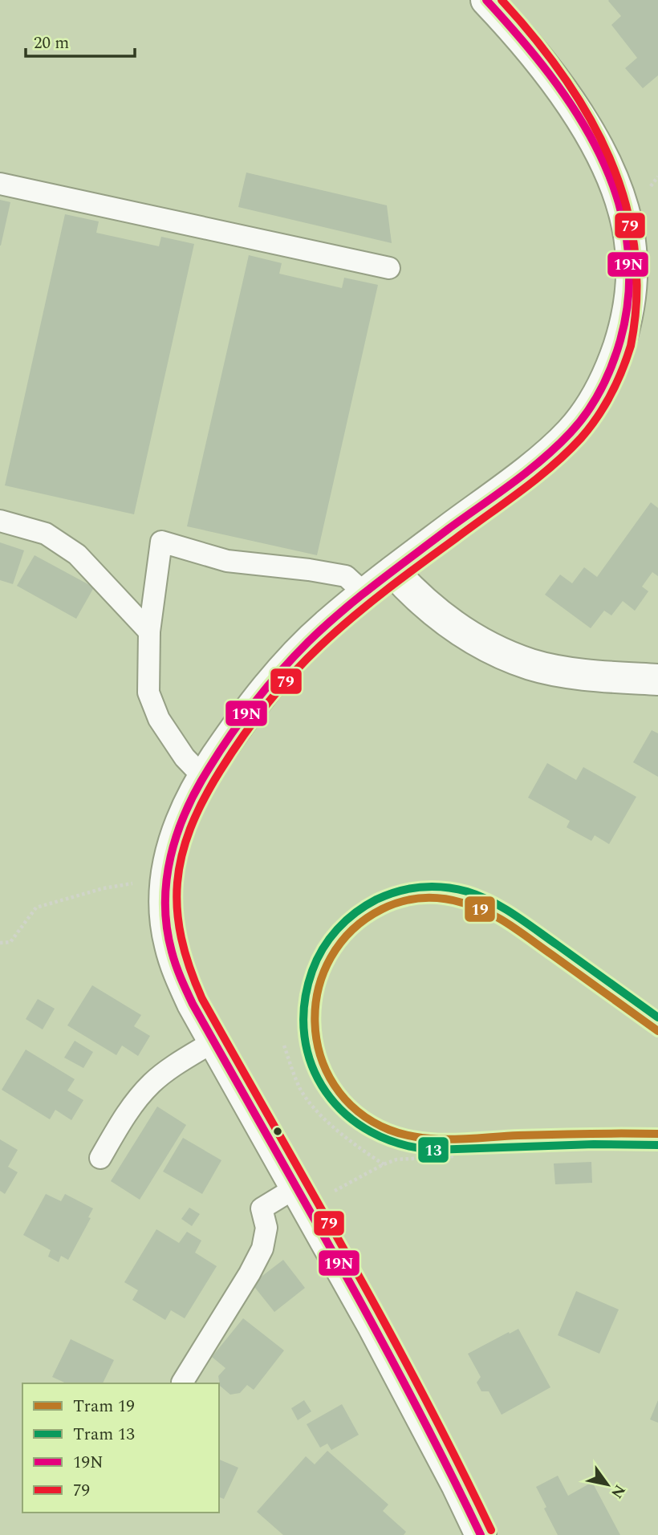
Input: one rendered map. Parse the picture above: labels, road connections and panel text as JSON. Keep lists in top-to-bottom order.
{
  "lines": [
    "transit line 19N",
    "transit line 79",
    "tram line 13",
    "tram line 19"
  ],
  "legend": [
    "Tram 19",
    "Tram 13",
    "19N",
    "79"
  ],
  "scale_bar": "20 m",
  "north": "bottom right"
}
